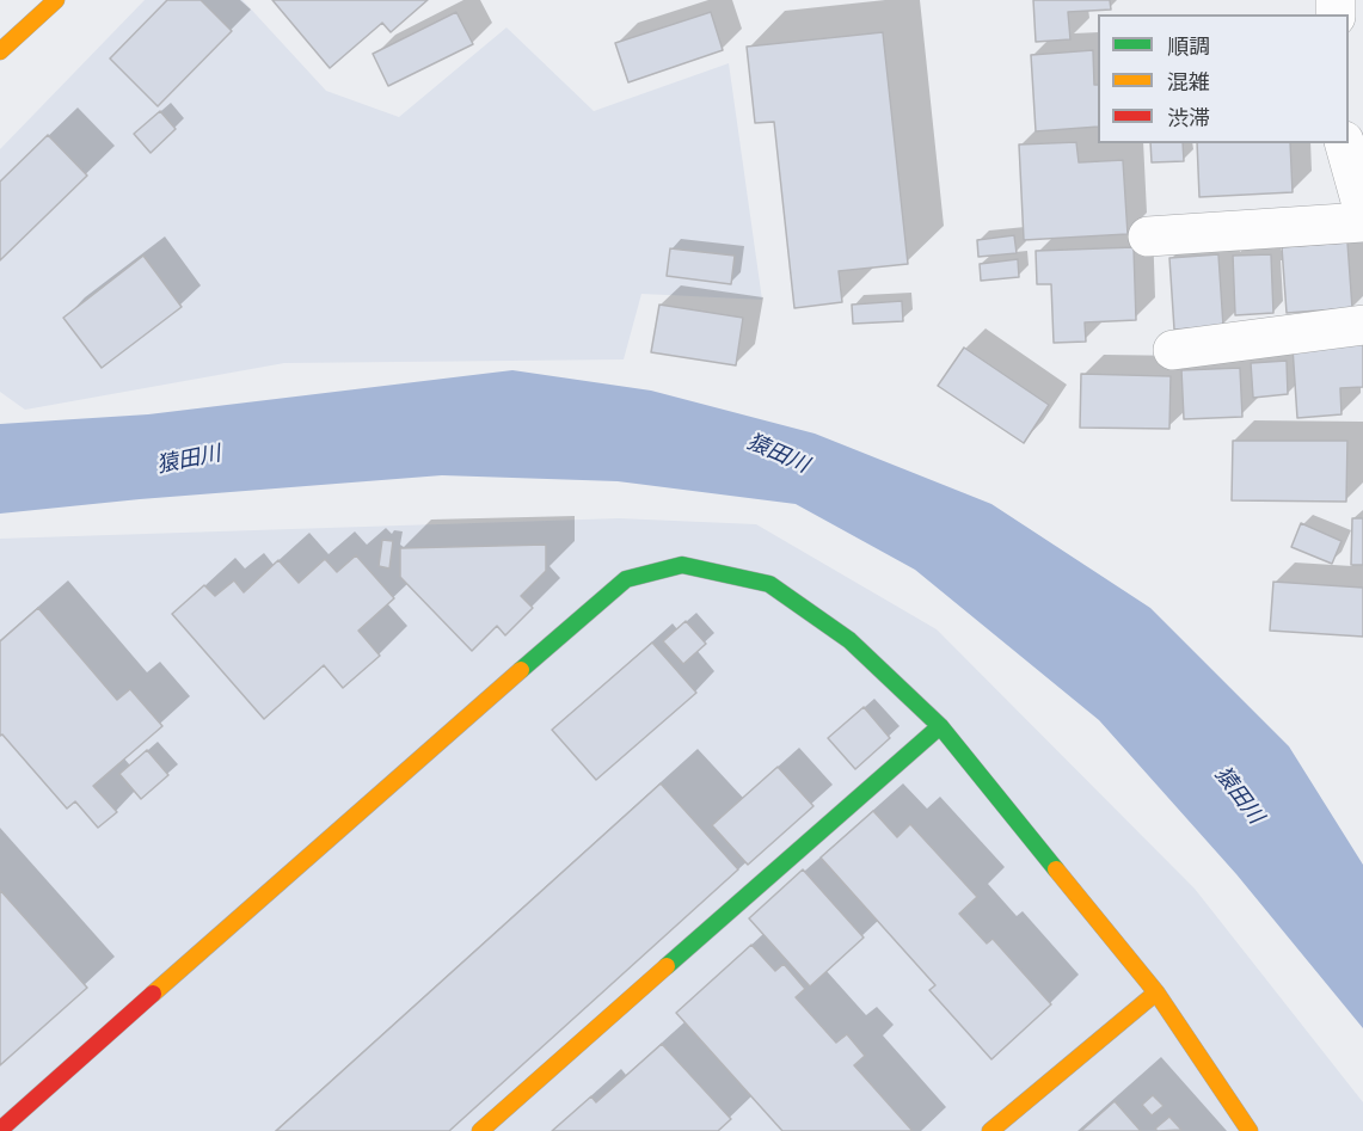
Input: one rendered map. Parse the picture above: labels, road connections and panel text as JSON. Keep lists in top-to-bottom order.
{
  "water": ["猿田川"],
  "legend": ["順調", "混雑", "渋滞"]
}
